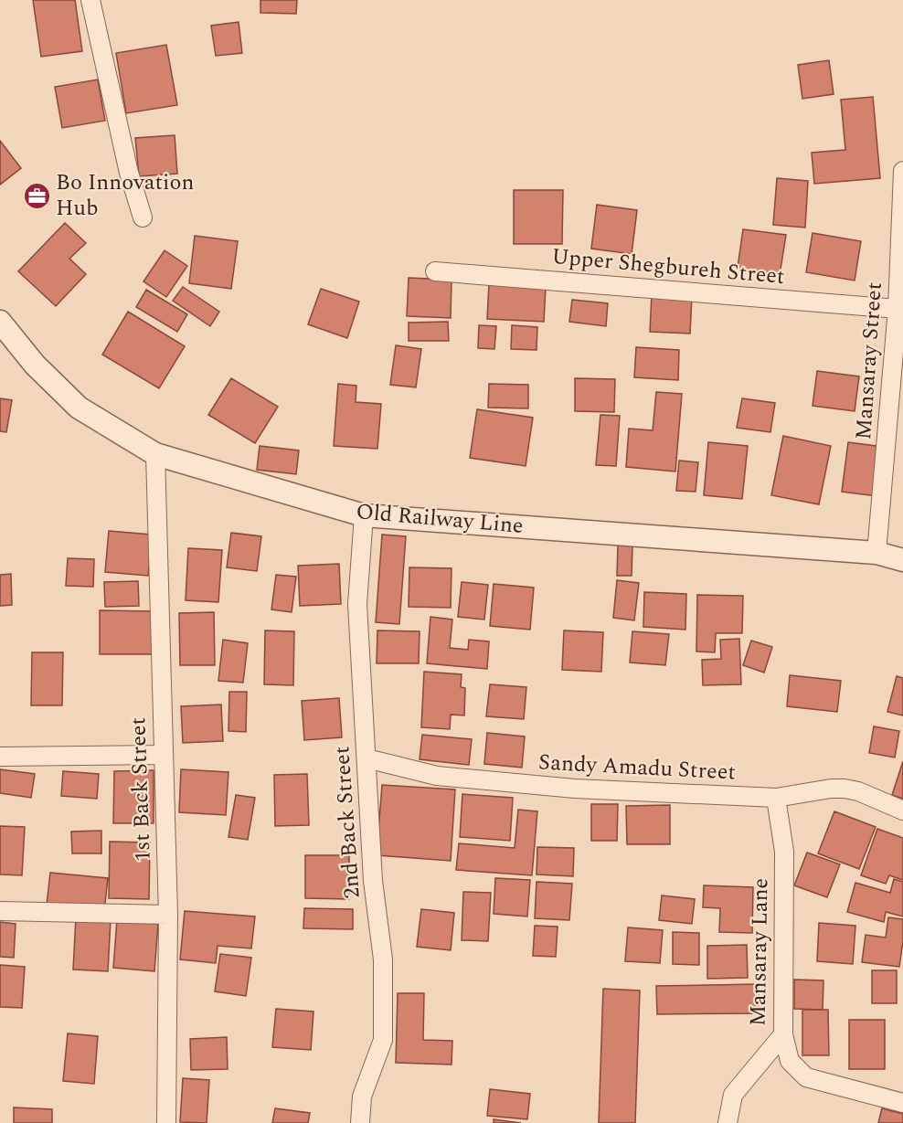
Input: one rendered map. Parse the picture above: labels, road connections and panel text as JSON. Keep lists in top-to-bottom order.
{
  "streets": {
    "street": [
      "Upper Shegbureh Street",
      "Mansaray Street",
      "Old Railway Line",
      "Sandy Amadu Street",
      "1st Back Street",
      "2nd Back Street",
      "Mansaray Lane"
    ]
  },
  "crossings": [
    ["Upper Shegbureh Street", "Mansaray Street"],
    ["Mansaray Street", "Old Railway Line"],
    ["Old Railway Line", "1st Back Street"],
    ["Old Railway Line", "2nd Back Street"],
    ["Sandy Amadu Street", "2nd Back Street"],
    ["Sandy Amadu Street", "Mansaray Lane"]
  ],
  "places": {
    "office": ["Bo Innovation Hub"]
  }
}
